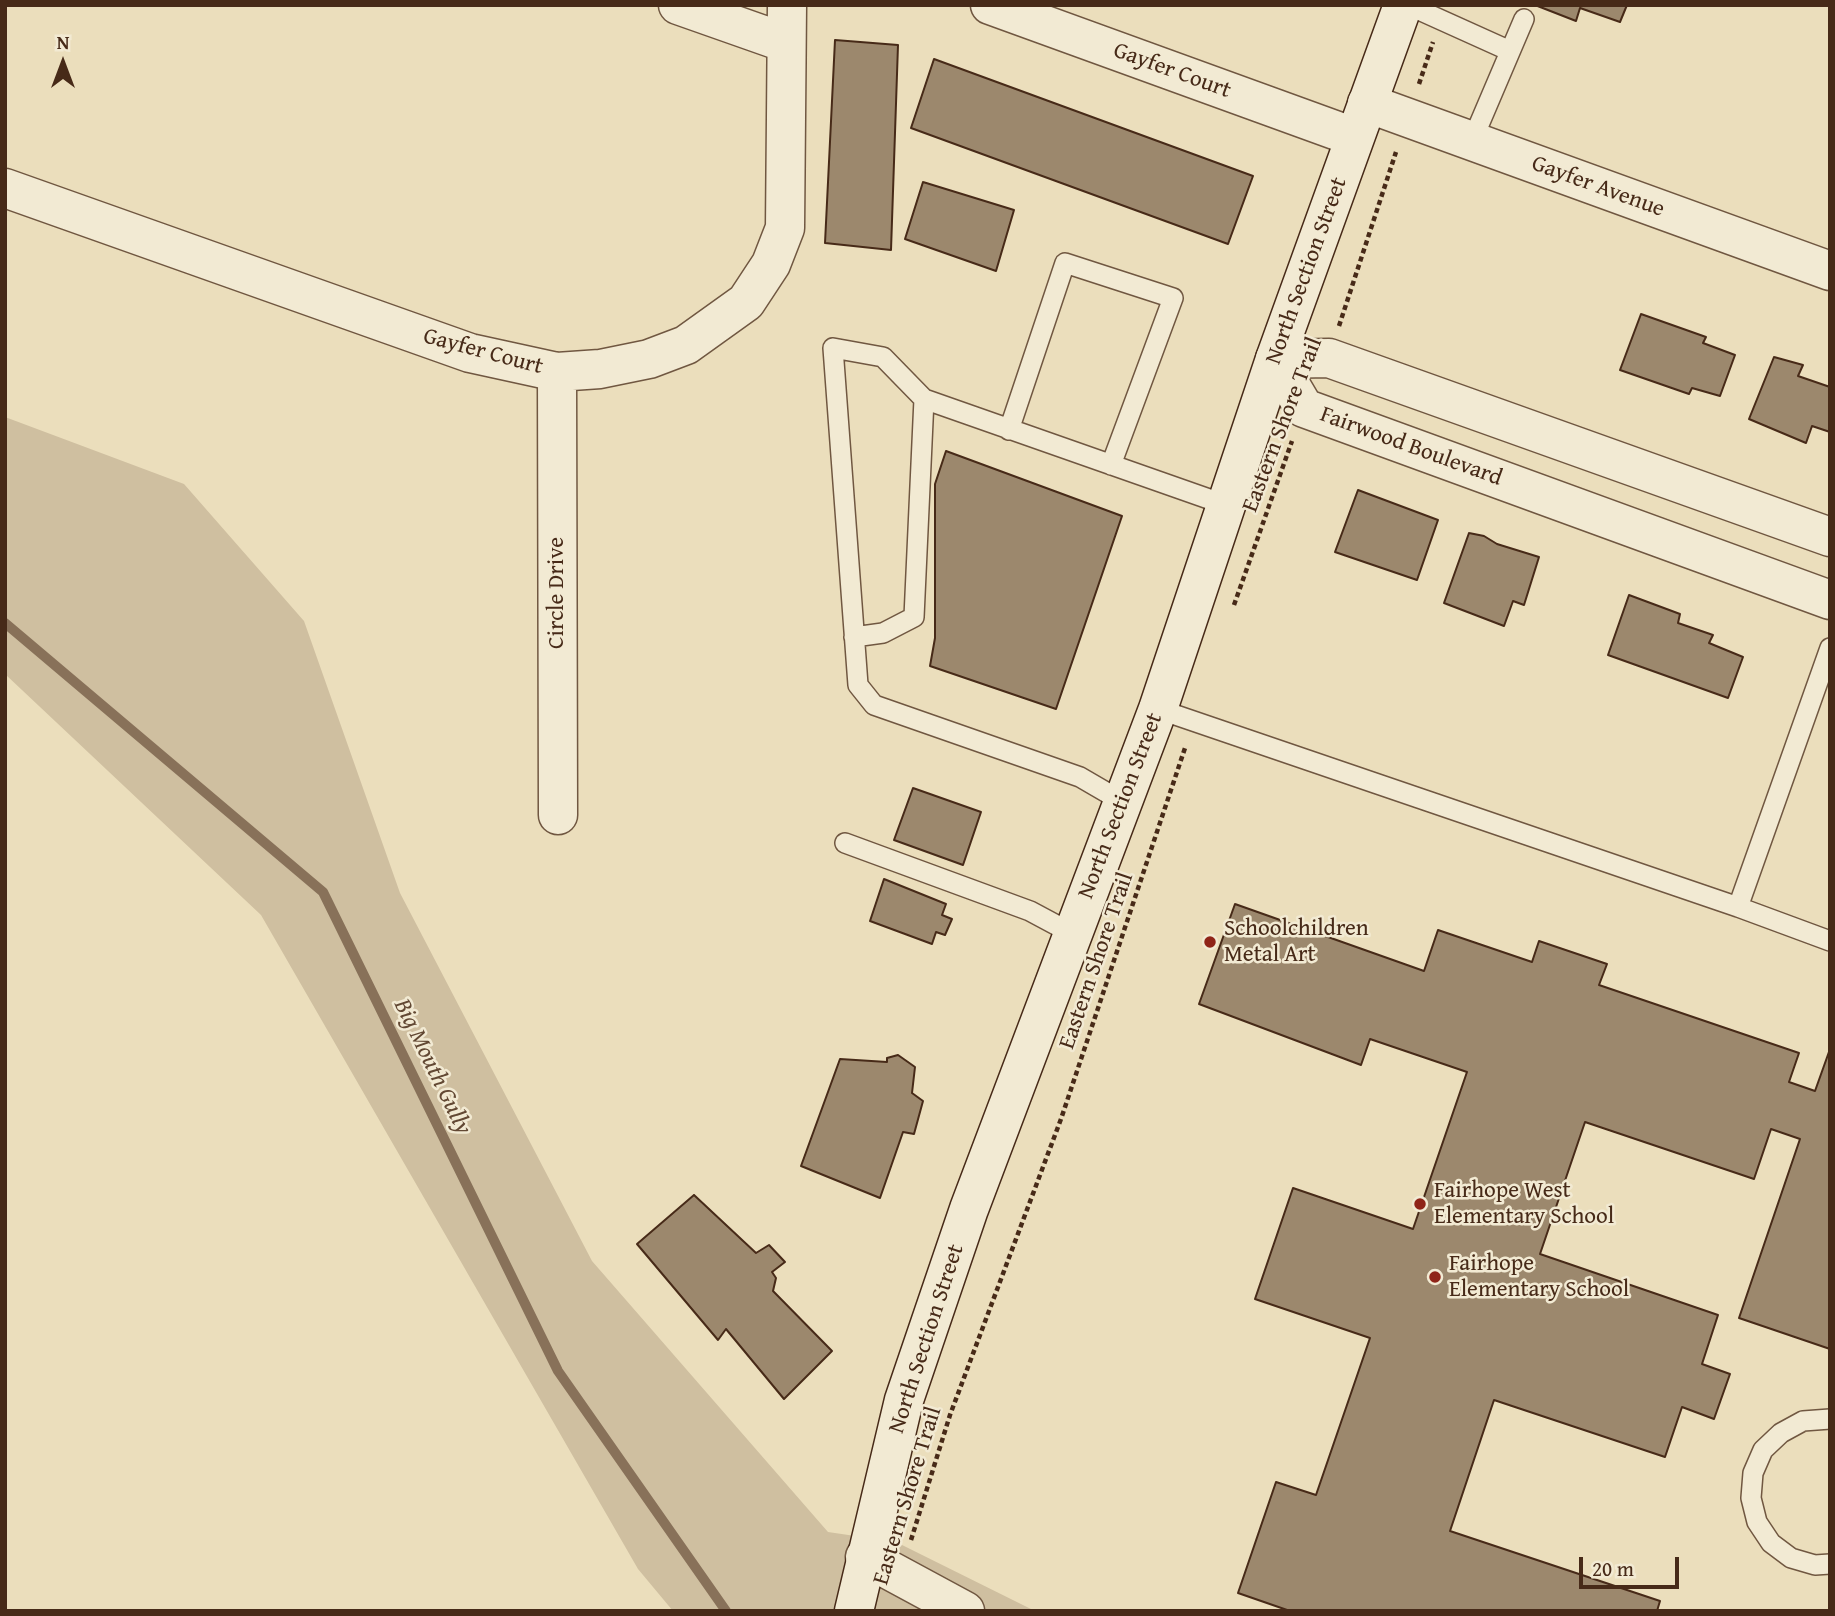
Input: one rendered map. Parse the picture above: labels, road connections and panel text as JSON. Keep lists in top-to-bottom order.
{
  "streets": {
    "street": [
      "Gayfer Court",
      "Gayfer Avenue",
      "North Section Street",
      "Fairwood Boulevard",
      "Circle Drive"
    ],
    "path": ["Eastern Shore Trail"]
  },
  "crossings": [
    ["Gayfer Court", "Gayfer Avenue"],
    ["Gayfer Court", "North Section Street"],
    ["Gayfer Court", "Circle Drive"],
    ["Gayfer Avenue", "North Section Street"],
    ["Gayfer Avenue", "Eastern Shore Trail"],
    ["North Section Street", "Eastern Shore Trail"],
    ["North Section Street", "Fairwood Boulevard"],
    ["Eastern Shore Trail", "Fairwood Boulevard"]
  ],
  "water": ["Big Mouth Gully"],
  "places": ["Schoolchildren Metal Art", "Fairhope West Elementary School", "Fairhope Elementary School"],
  "scale_bar": "20 m",
  "north": "top"
}
